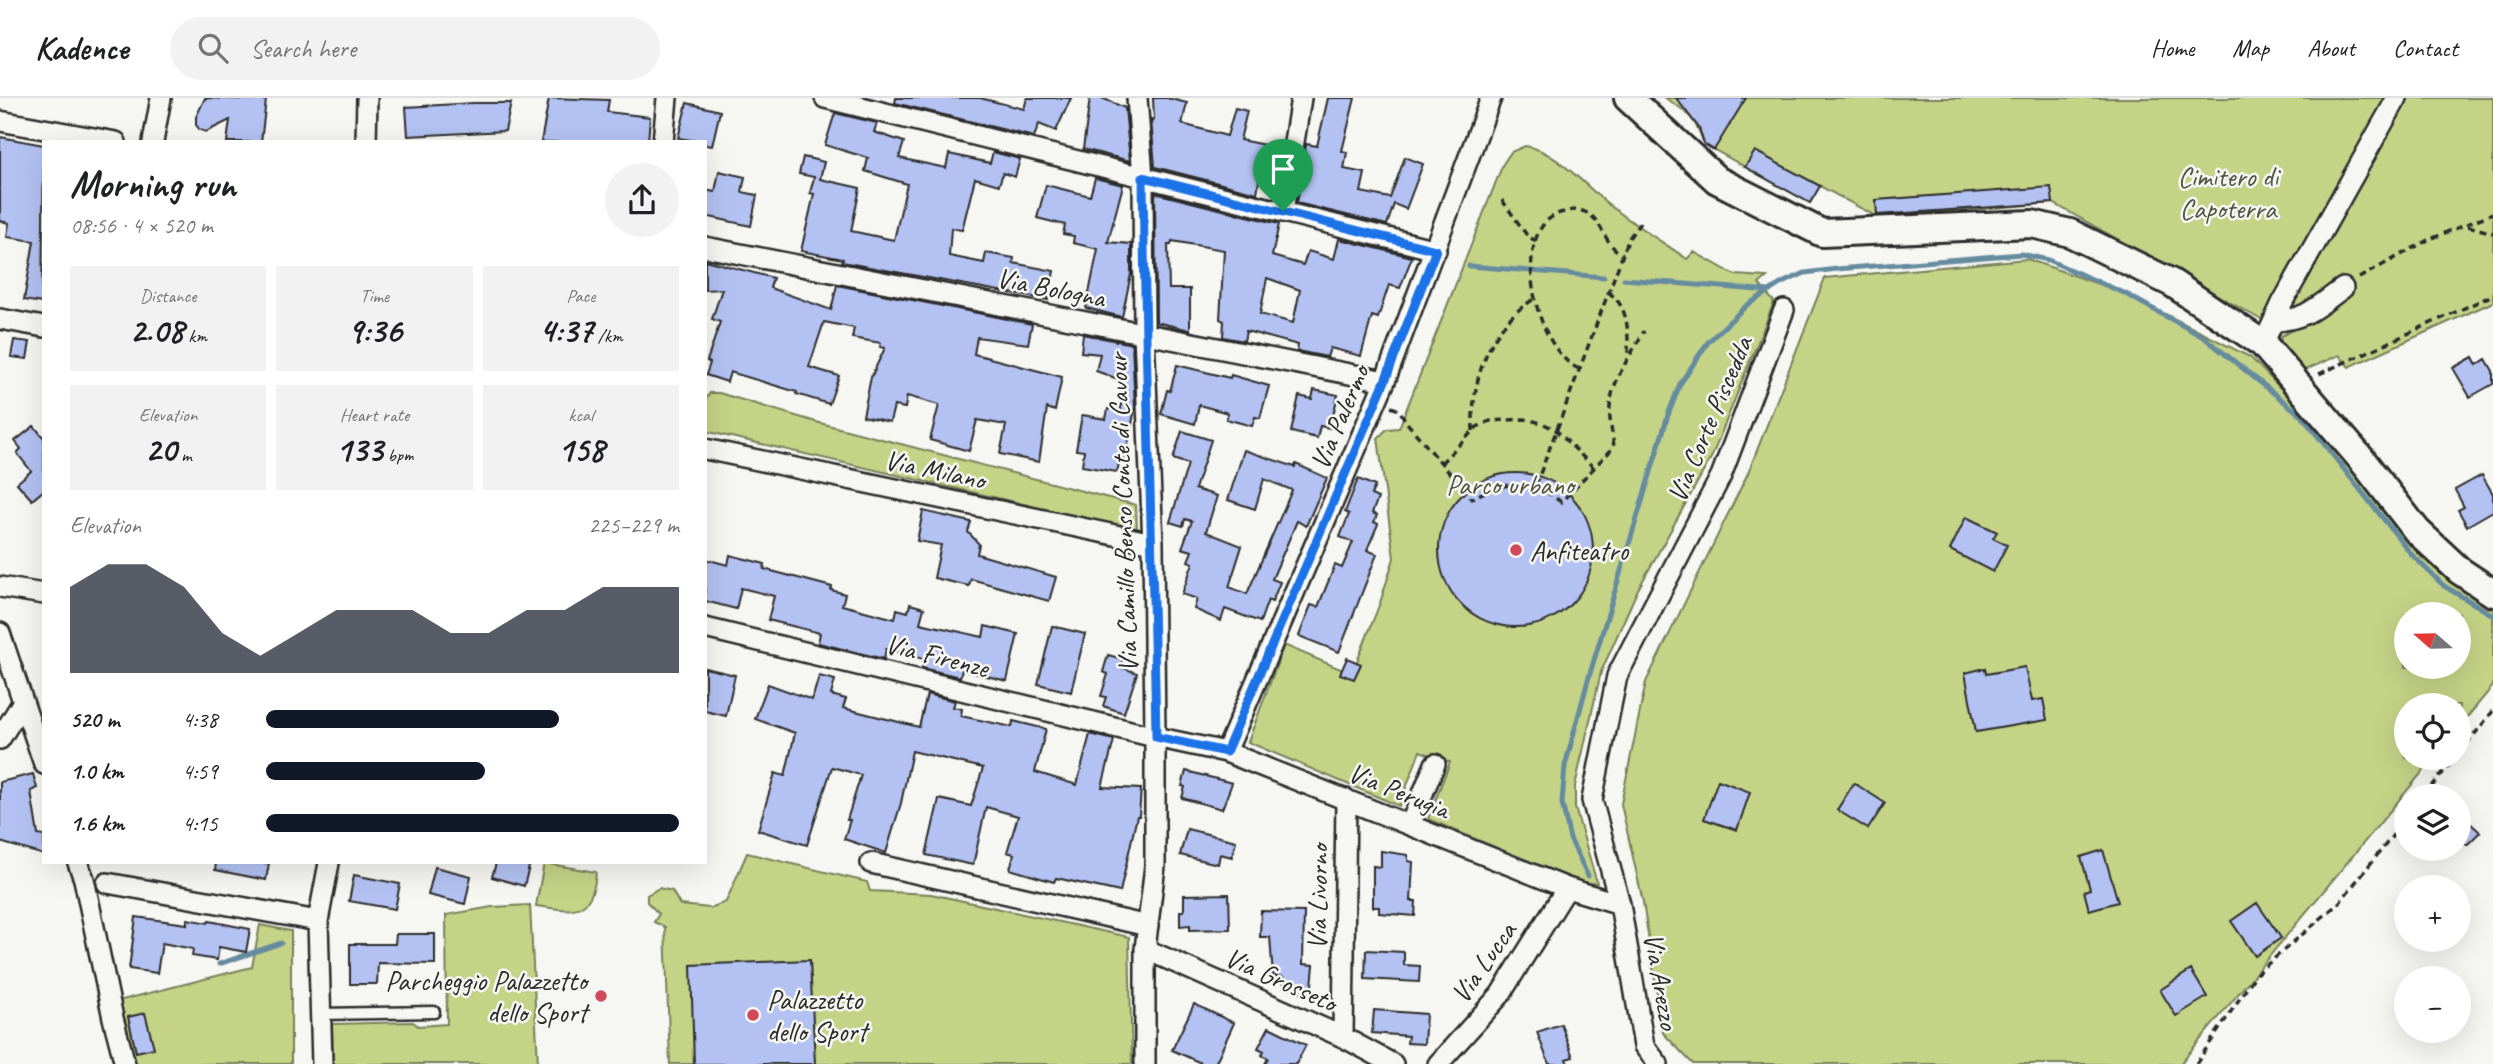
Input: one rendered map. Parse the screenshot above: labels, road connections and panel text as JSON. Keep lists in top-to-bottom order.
{
  "streets": {
    "street": [
      "Via Bologna",
      "Via Palermo",
      "Via Corte Piscedda",
      "Via Milano",
      "Via Camillo Benso Conte di Cavour",
      "Via Firenze",
      "Via Perugia",
      "Via Livorno",
      "Via Lucca",
      "Via Grosseto",
      "Via Arezzo"
    ]
  },
  "crossings": [
    ["Via Bologna", "Via Palermo"],
    ["Via Bologna", "Via Camillo Benso Conte di Cavour"],
    ["Via Palermo", "Via Perugia"],
    ["Via Corte Piscedda", "Via Perugia"],
    ["Via Corte Piscedda", "Via Arezzo"],
    ["Via Milano", "Via Camillo Benso Conte di Cavour"],
    ["Via Camillo Benso Conte di Cavour", "Via Firenze"],
    ["Via Camillo Benso Conte di Cavour", "Via Perugia"],
    ["Via Camillo Benso Conte di Cavour", "Via Grosseto"],
    ["Via Firenze", "Via Perugia"],
    ["Via Perugia", "Via Livorno"],
    ["Via Perugia", "Via Lucca"],
    ["Via Perugia", "Via Arezzo"],
    ["Via Livorno", "Via Grosseto"]
  ],
  "parks": ["Cimitero di Capoterra", "Parco urbano"],
  "places": ["Anfiteatro", "Parcheggio Palazzetto dello Sport", "Palazzetto dello Sport"],
  "north": "left",
  "page": {
    "header": "Kadence",
    "search": "Search here",
    "nav": [
      "Home",
      "Map",
      "About",
      "Contact"
    ],
    "heading": ["Morning run", "08:56 · 4 × 520 m"],
    "stats": [
      ["Distance", "2.08 km"],
      ["Time", "9:36"],
      ["Pace", "4:37 /km"],
      ["Elevation", "20 m"],
      ["Heart rate", "133 bpm"],
      ["kcal", "158"]
    ],
    "chart": ["Elevation", "225–229 m"],
    "map_buttons": ["+", "−"],
    "list": [
      {
        "name": "520 m",
        "note": "4:38"
      },
      {
        "name": "1.0 km",
        "note": "4:59"
      },
      {
        "name": "1.6 km",
        "note": "4:15"
      }
    ]
  }
}
